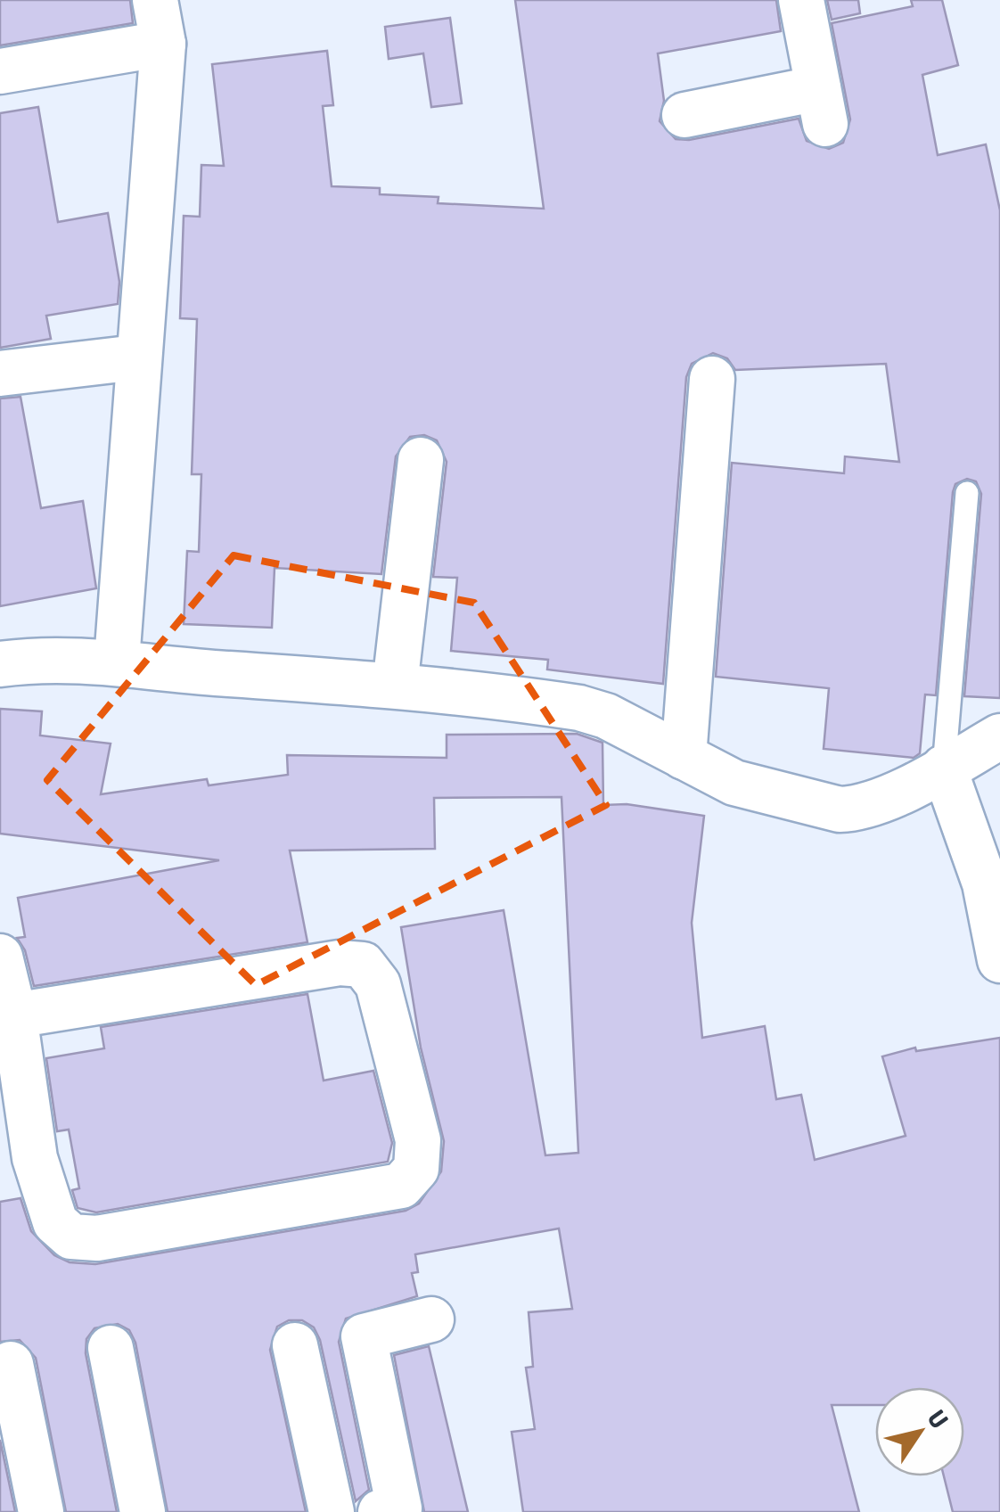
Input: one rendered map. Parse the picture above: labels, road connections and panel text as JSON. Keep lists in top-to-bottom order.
{
  "north": "top right"
}
